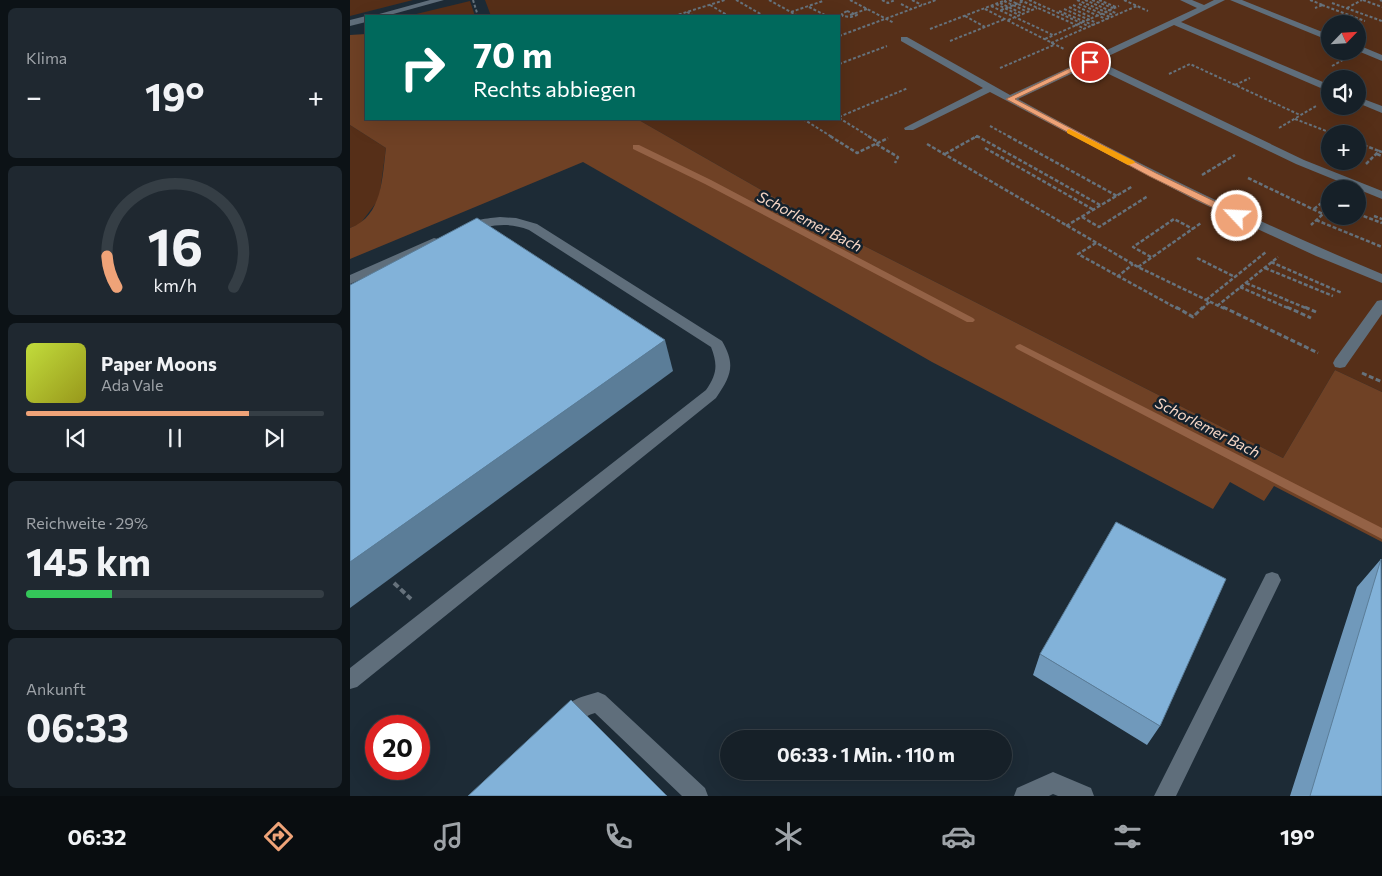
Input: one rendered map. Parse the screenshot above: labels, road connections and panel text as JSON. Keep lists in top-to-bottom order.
{
  "water": ["Schorlemer Bach"],
  "north": "top right",
  "page": {
    "tile": [
      "Klima",
      ["Reichweite · 29%", "145 km"],
      ["Ankunft", "06:33"]
    ],
    "map_buttons": ["+", "−"],
    "turn": ["70 m", "Rechts abbiegen"],
    "heat": ["−", "19°", "+"],
    "song": ["Paper Moons", "Ada Vale"],
    "limit": "20",
    "trip": "06:33 · 1 Min. · 110 m",
    "tabs": ["06:32", "19°"],
    "gauge": ["16", "km/h"]
  }
}
